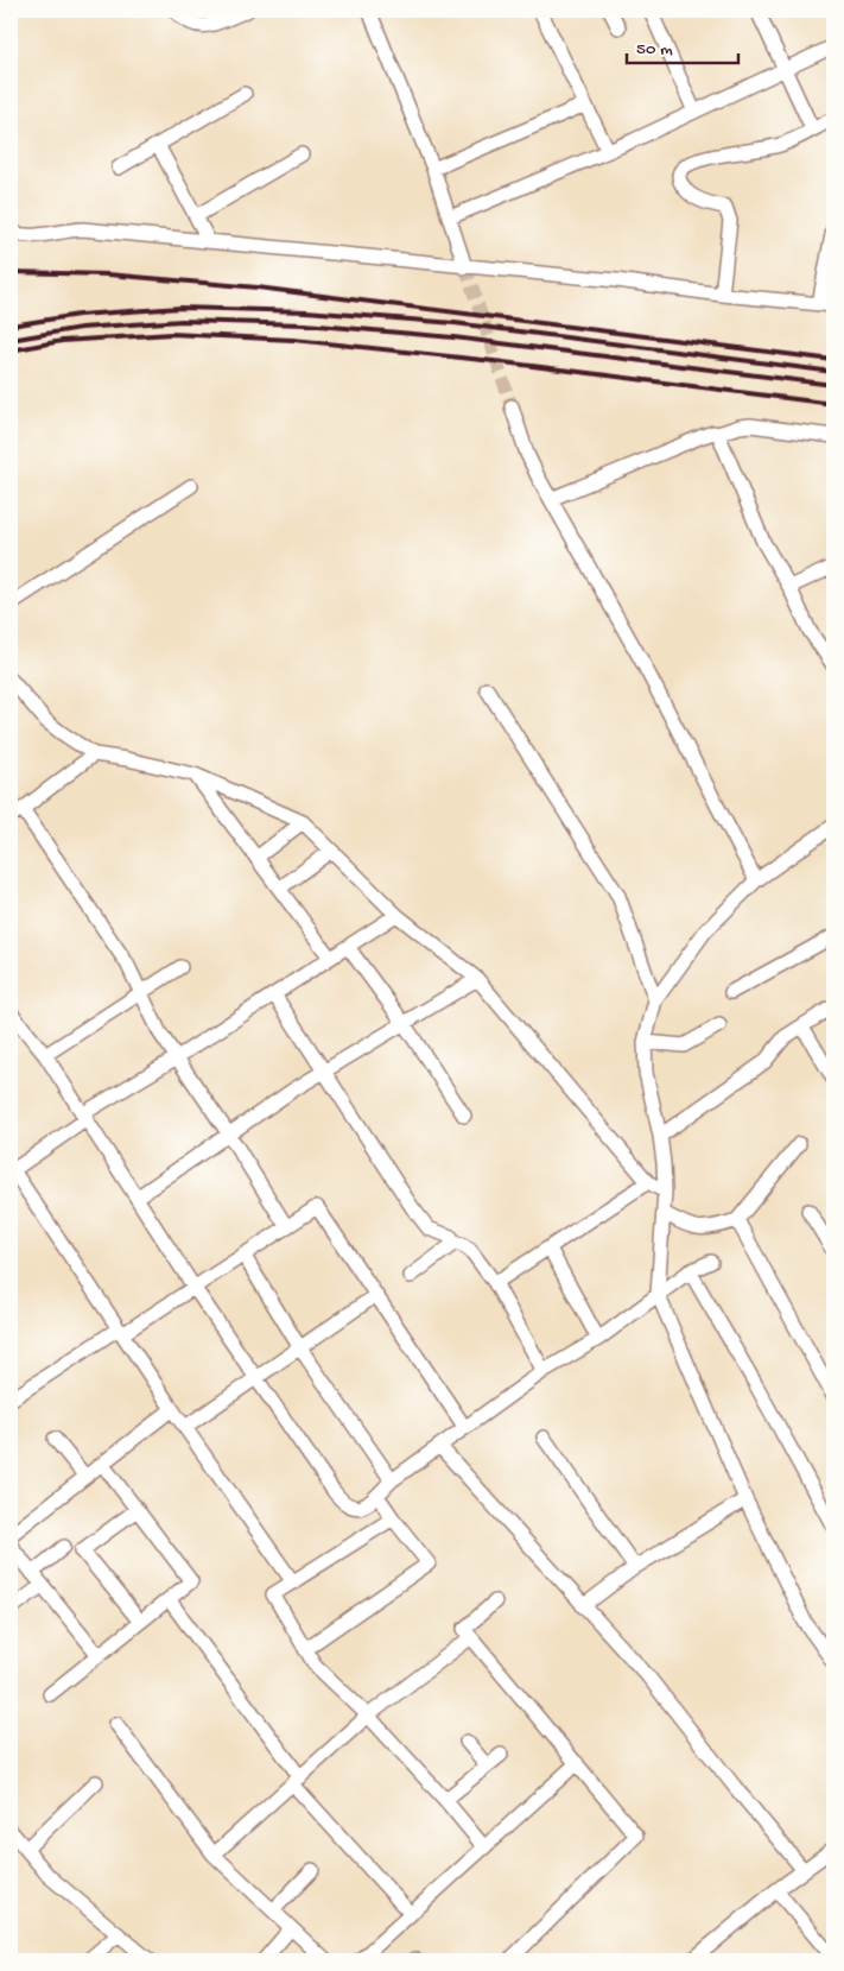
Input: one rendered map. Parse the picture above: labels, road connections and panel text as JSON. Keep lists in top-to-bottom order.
{
  "scale_bar": "50 m"
}
